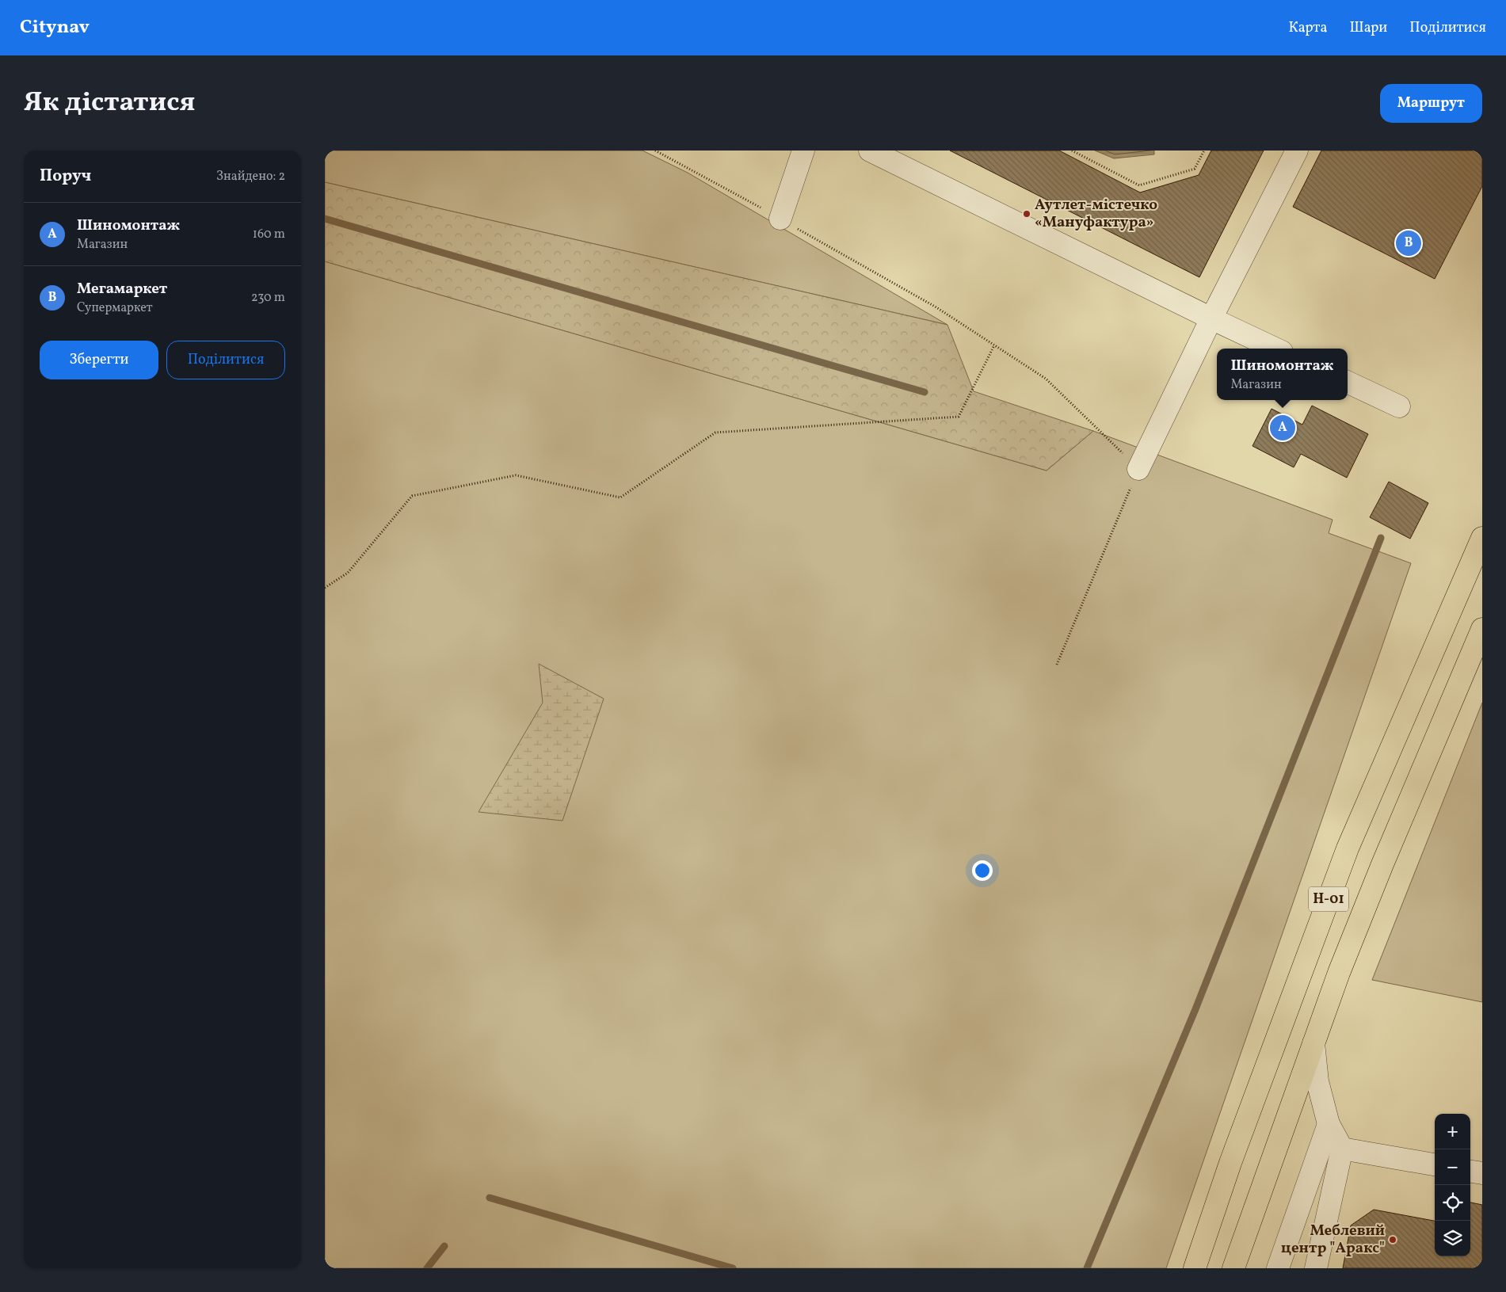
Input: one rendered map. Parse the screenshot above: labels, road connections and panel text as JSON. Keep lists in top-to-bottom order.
{
  "streets": {
    "main road": ["Н-01"]
  },
  "places": ["Аутлет-містечко «Мануфактура»", "Меблевий центр \"Аракс\""],
  "page": {
    "header": "Citynav",
    "nav": ["Карта", "Шари", "Поділитися"],
    "title": "Як дістатися",
    "buttons": [
      "Маршрут",
      ["Зберегти", "Поділитися"]
    ],
    "heading": ["Поруч", "Знайдено: 2"],
    "list": [
      {
        "mark": "A",
        "name": "Шиномонтаж",
        "note": "Магазин",
        "value": "160 m"
      },
      {
        "mark": "B",
        "name": "Мегамаркет",
        "note": "Супермаркет",
        "value": "230 m"
      }
    ],
    "pins": ["B", "A"],
    "popup": ["Шиномонтаж", "Магазин"],
    "map_buttons": ["+", "−"]
  }
}
